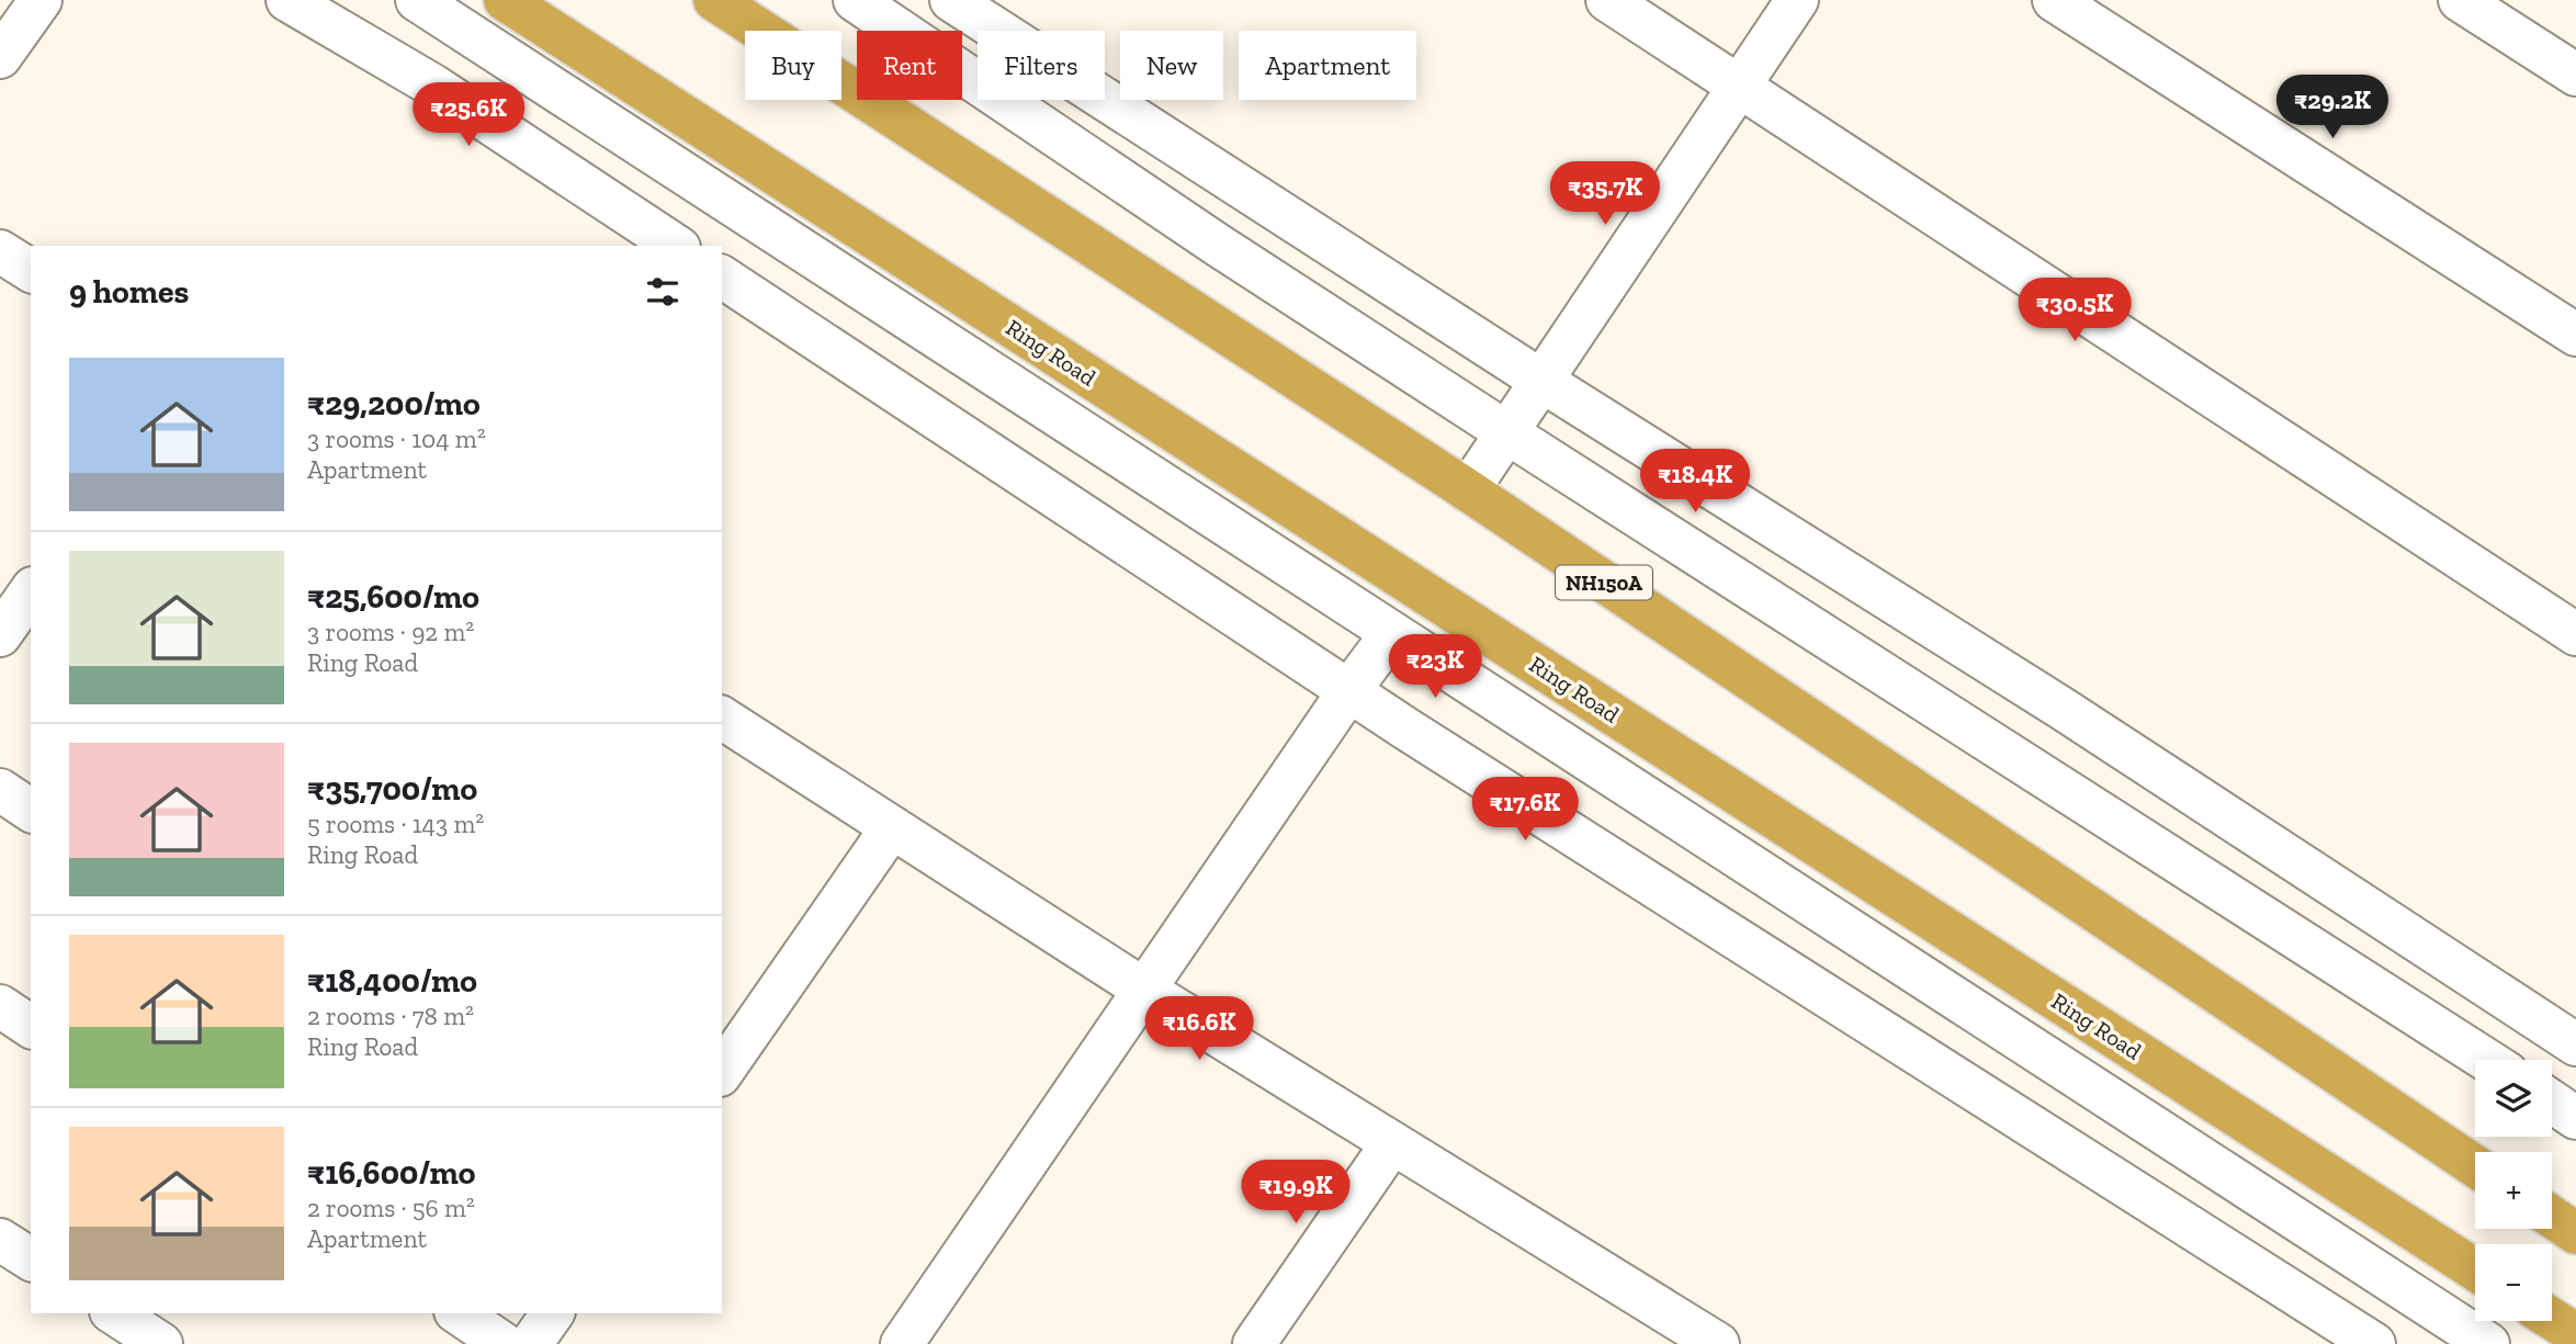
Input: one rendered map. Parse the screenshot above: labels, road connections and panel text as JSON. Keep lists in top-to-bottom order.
{
  "streets": {
    "highway": ["Ring Road", "NH150A"]
  },
  "page": {
    "chip": [
      "Buy",
      "Rent",
      "Filters",
      "New",
      "Apartment"
    ],
    "price": [
      "₹29.2K",
      "₹25.6K",
      "₹35.7K",
      "₹30.5K",
      "₹18.4K",
      "₹23K",
      "₹17.6K",
      "₹16.6K",
      "₹19.9K"
    ],
    "heading": "9 homes",
    "list": [
      {
        "name": "₹29,200/mo",
        "note": "3 rooms · 104 m² · Apartment"
      },
      {
        "name": "₹25,600/mo",
        "note": "3 rooms · 92 m² · Ring Road"
      },
      {
        "name": "₹35,700/mo",
        "note": "5 rooms · 143 m² · Ring Road"
      },
      {
        "name": "₹18,400/mo",
        "note": "2 rooms · 78 m² · Ring Road"
      },
      {
        "name": "₹16,600/mo",
        "note": "2 rooms · 56 m² · Apartment"
      }
    ],
    "map_buttons": ["+", "−"]
  }
}
